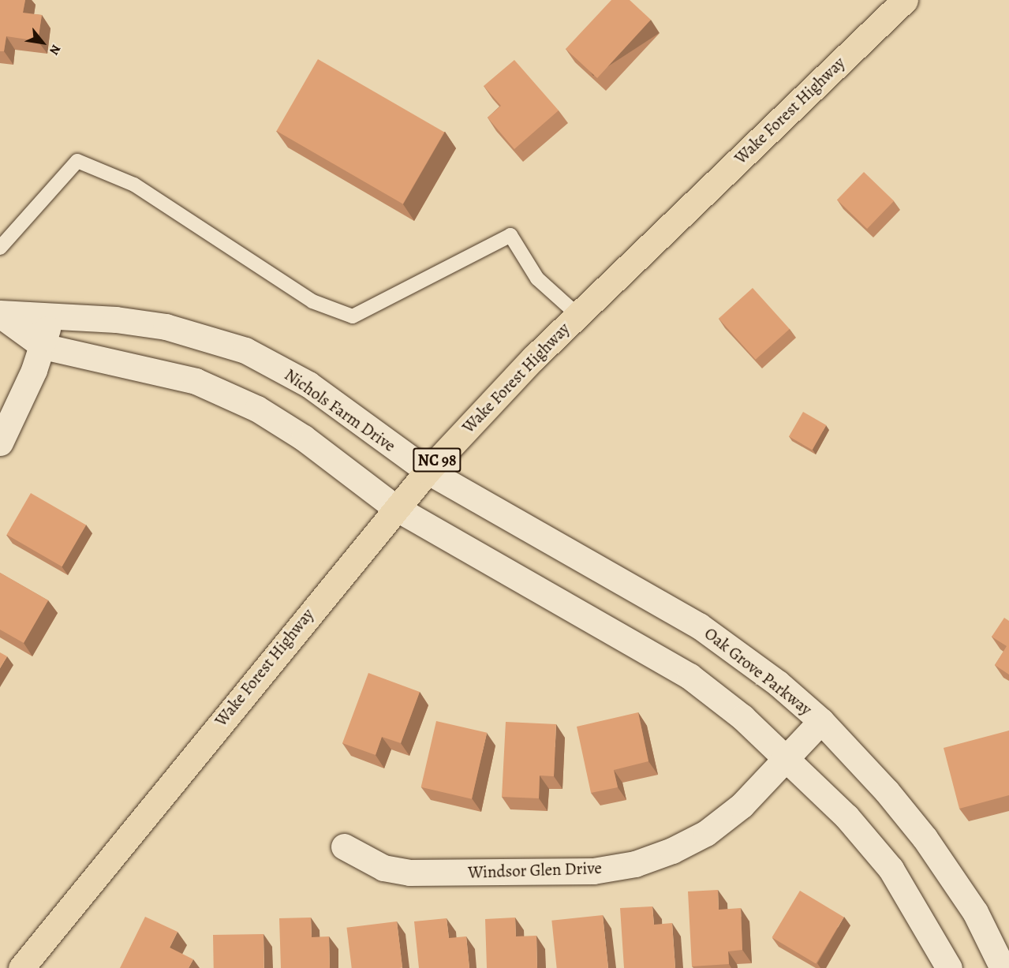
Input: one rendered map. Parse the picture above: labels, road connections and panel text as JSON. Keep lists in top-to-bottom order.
{
  "streets": {
    "highway": ["Wake Forest Highway", "NC 98"],
    "street": ["Nichols Farm Drive", "Oak Grove Parkway", "Windsor Glen Drive"]
  },
  "crossings": [
    ["Wake Forest Highway", "Nichols Farm Drive"],
    ["Wake Forest Highway", "Oak Grove Parkway"],
    ["Nichols Farm Drive", "Oak Grove Parkway"],
    ["Oak Grove Parkway", "Windsor Glen Drive"]
  ],
  "north": "bottom right"
}
